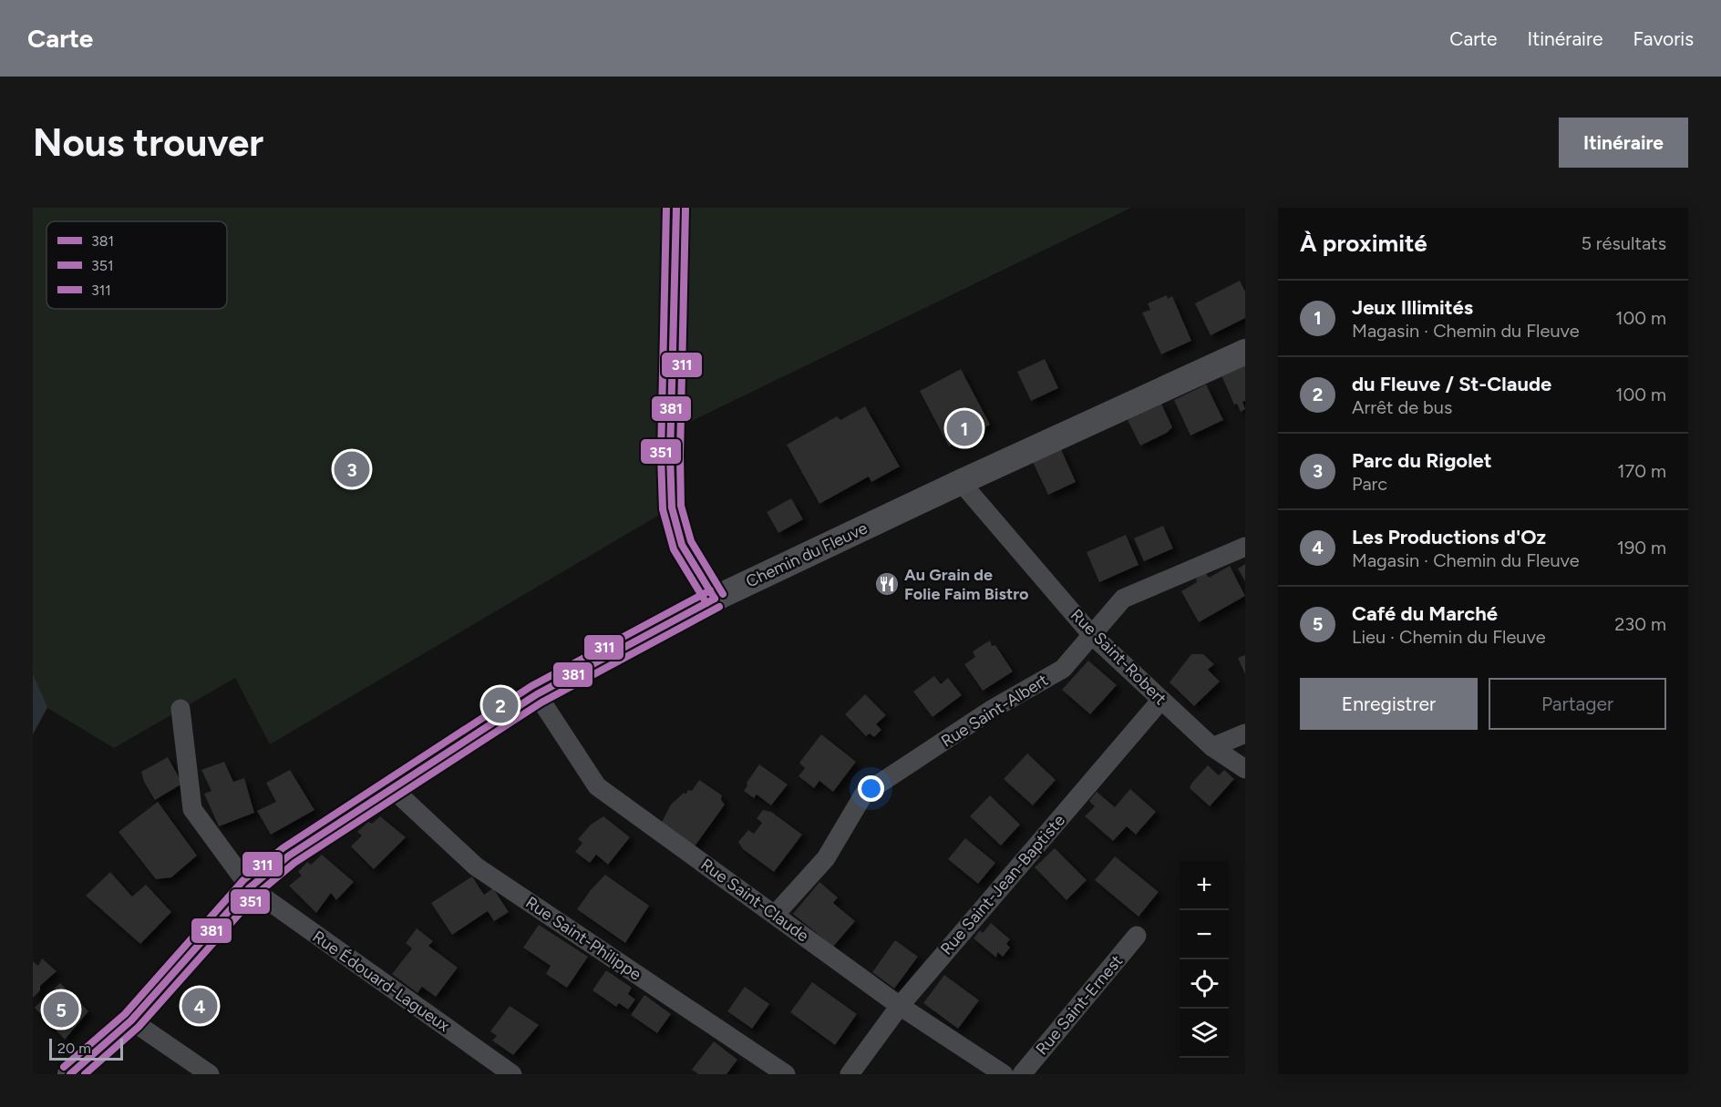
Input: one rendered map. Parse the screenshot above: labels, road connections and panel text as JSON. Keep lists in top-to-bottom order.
{
  "streets": {
    "street": [
      "Chemin du Fleuve",
      "Rue Saint-Robert",
      "Rue Saint-Albert",
      "Rue Saint-Jean-Baptiste",
      "Rue Saint-Claude",
      "Rue Saint-Philippe",
      "Rue Édouard-Lagueux",
      "Rue Saint-Ernest"
    ]
  },
  "crossings": [
    ["Chemin du Fleuve", "Rue Saint-Robert"],
    ["Chemin du Fleuve", "Rue Saint-Claude"],
    ["Chemin du Fleuve", "Rue Saint-Philippe"],
    ["Chemin du Fleuve", "Rue Édouard-Lagueux"],
    ["Rue Saint-Robert", "Rue Saint-Albert"],
    ["Rue Saint-Robert", "Rue Saint-Jean-Baptiste"],
    ["Rue Saint-Albert", "Rue Saint-Claude"],
    ["Rue Saint-Jean-Baptiste", "Rue Saint-Claude"]
  ],
  "places": {
    "restaurant": ["Au Grain de Folie Faim Bistro"]
  },
  "lines": ["transit line 381", "transit line 351", "transit line 311"],
  "legend": ["381", "351", "311"],
  "scale_bar": "20 m",
  "page": {
    "header": "Carte",
    "nav": ["Carte", "Itinéraire", "Favoris"],
    "buttons": [
      "Itinéraire",
      ["Enregistrer", "Partager"]
    ],
    "title": "Nous trouver",
    "heading": ["À proximité", "5 résultats"],
    "list": [
      {
        "mark": "1",
        "name": "Jeux Illimités",
        "note": "Magasin · Chemin du Fleuve",
        "value": "100 m"
      },
      {
        "mark": "2",
        "name": "du Fleuve / St-Claude",
        "note": "Arrêt de bus",
        "value": "100 m"
      },
      {
        "mark": "3",
        "name": "Parc du Rigolet",
        "note": "Parc",
        "value": "170 m"
      },
      {
        "mark": "4",
        "name": "Les Productions d'Oz",
        "note": "Magasin · Chemin du Fleuve",
        "value": "190 m"
      },
      {
        "mark": "5",
        "name": "Café du Marché",
        "note": "Lieu · Chemin du Fleuve",
        "value": "230 m"
      }
    ],
    "pins": [
      "1",
      "3",
      "2",
      "4",
      "5"
    ],
    "map_buttons": ["+", "−"],
    "scale": "20 m"
  }
}
